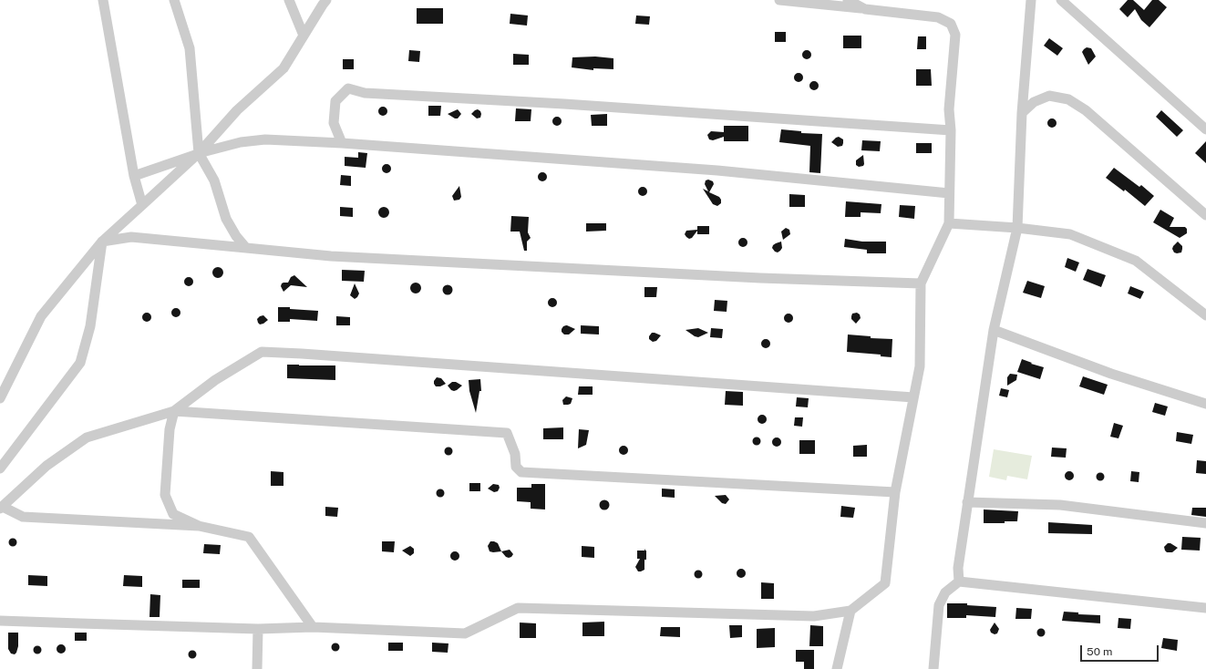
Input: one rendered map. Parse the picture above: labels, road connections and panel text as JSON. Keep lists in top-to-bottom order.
{
  "scale_bar": "50 m"
}
